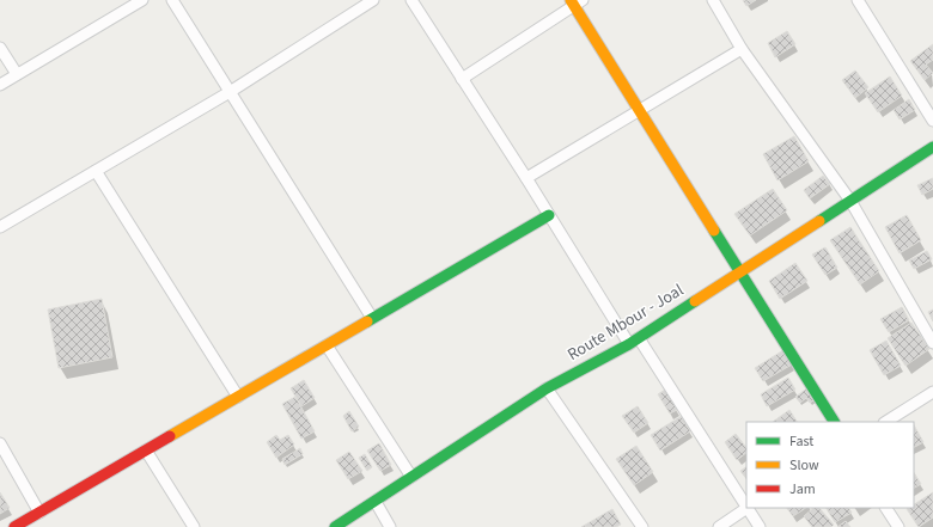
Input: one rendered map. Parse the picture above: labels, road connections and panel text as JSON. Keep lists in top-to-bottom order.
{
  "streets": {
    "street": ["Route Mbour - Joal"]
  },
  "legend": ["Fast", "Slow", "Jam"]
}
